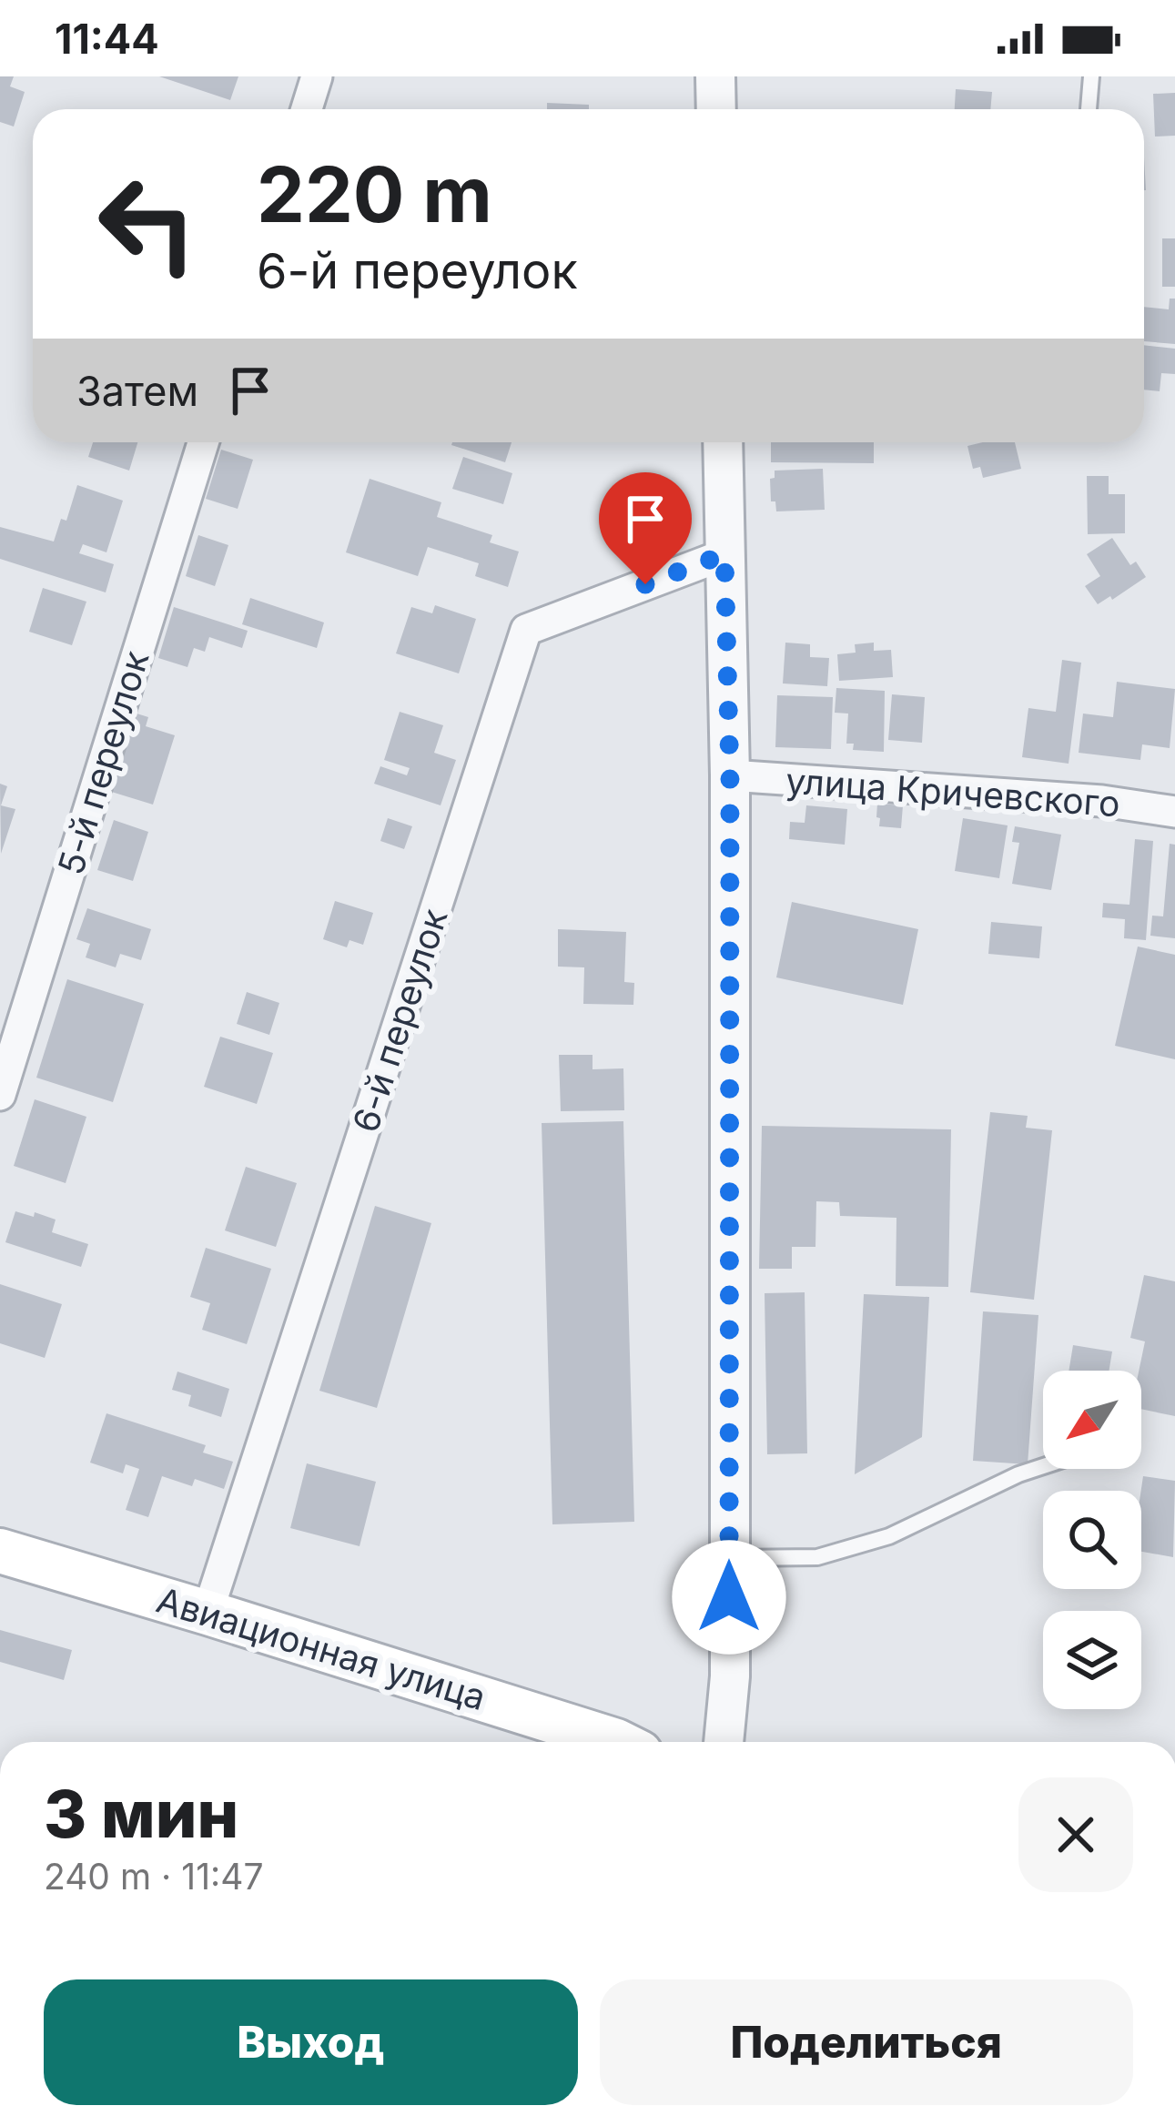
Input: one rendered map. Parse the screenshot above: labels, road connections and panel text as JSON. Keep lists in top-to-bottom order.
{
  "streets": {
    "main road": ["Авиационная улица"],
    "street": ["5-й переулок", "улица Кричевского", "6-й переулок"]
  },
  "crossings": [
    ["6-й переулок", "Авиационная улица"]
  ],
  "north": "bottom left",
  "page": {
    "status": "11:44",
    "turn": ["220 m", "6-й переулок"],
    "then": "Затем",
    "heading": ["3 мин", "240 m · 11:47"],
    "buttons": ["Выход", "Поделиться"]
  }
}
